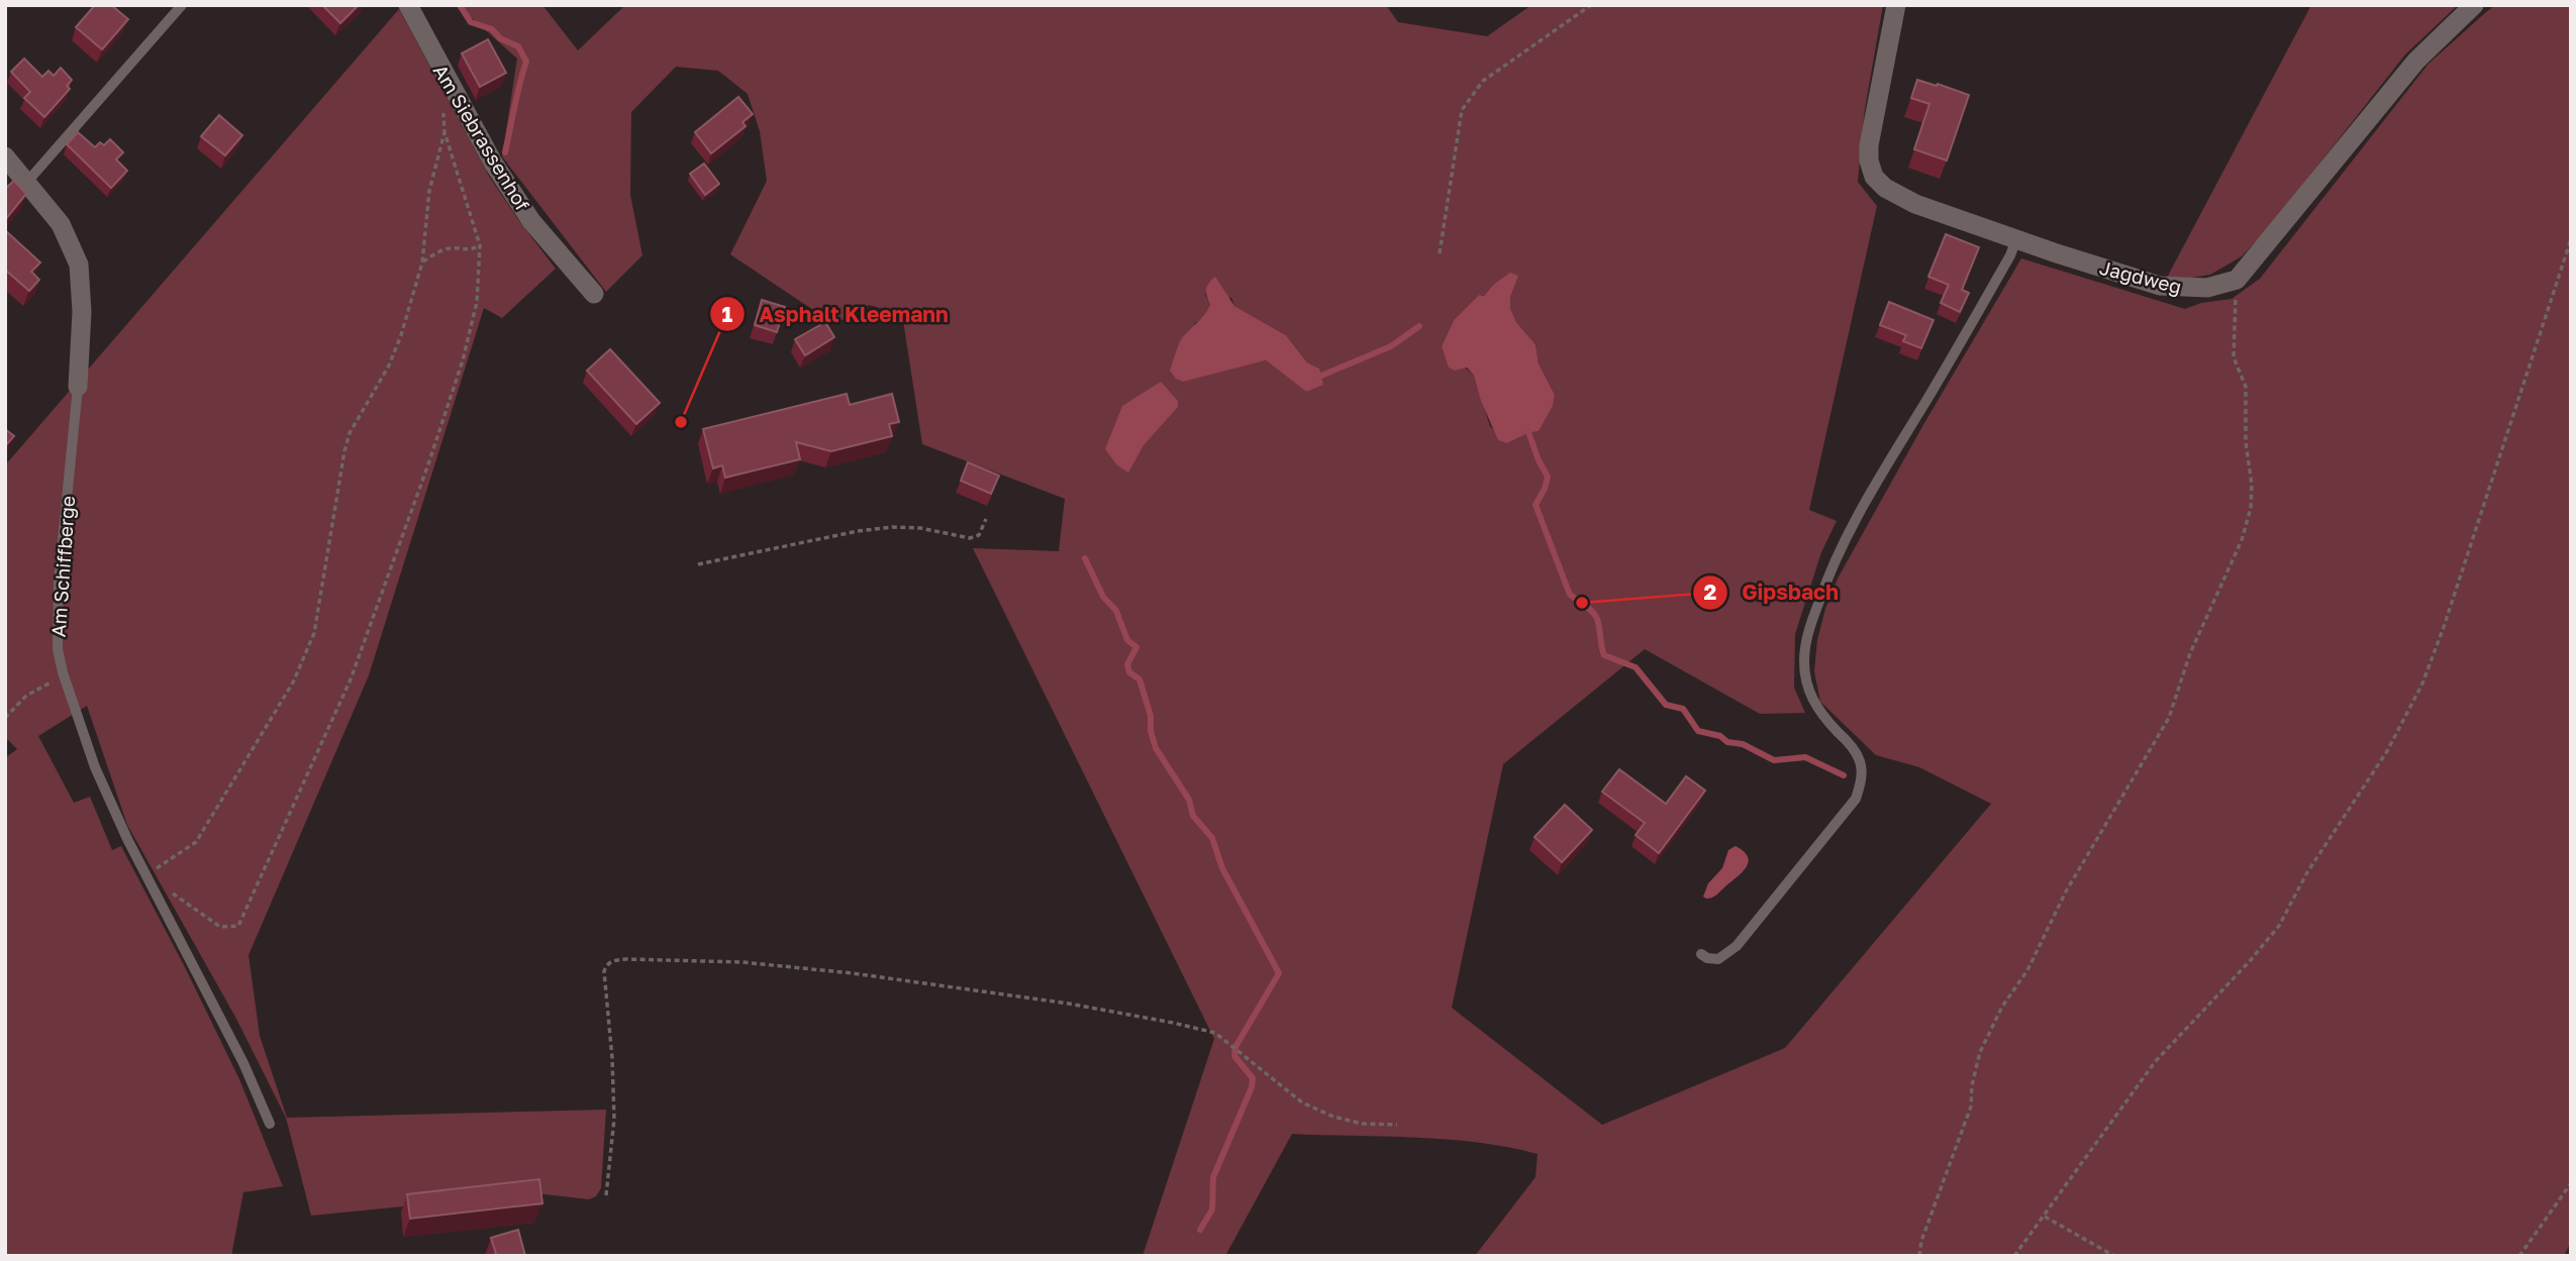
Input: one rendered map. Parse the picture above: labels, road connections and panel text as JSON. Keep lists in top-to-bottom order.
{
  "streets": {
    "street": ["Am Siebrassenhof", "Jagdweg", "Am Schiffberge"]
  },
  "places": ["Asphalt Kleemann", "Gipsbach"]
}
